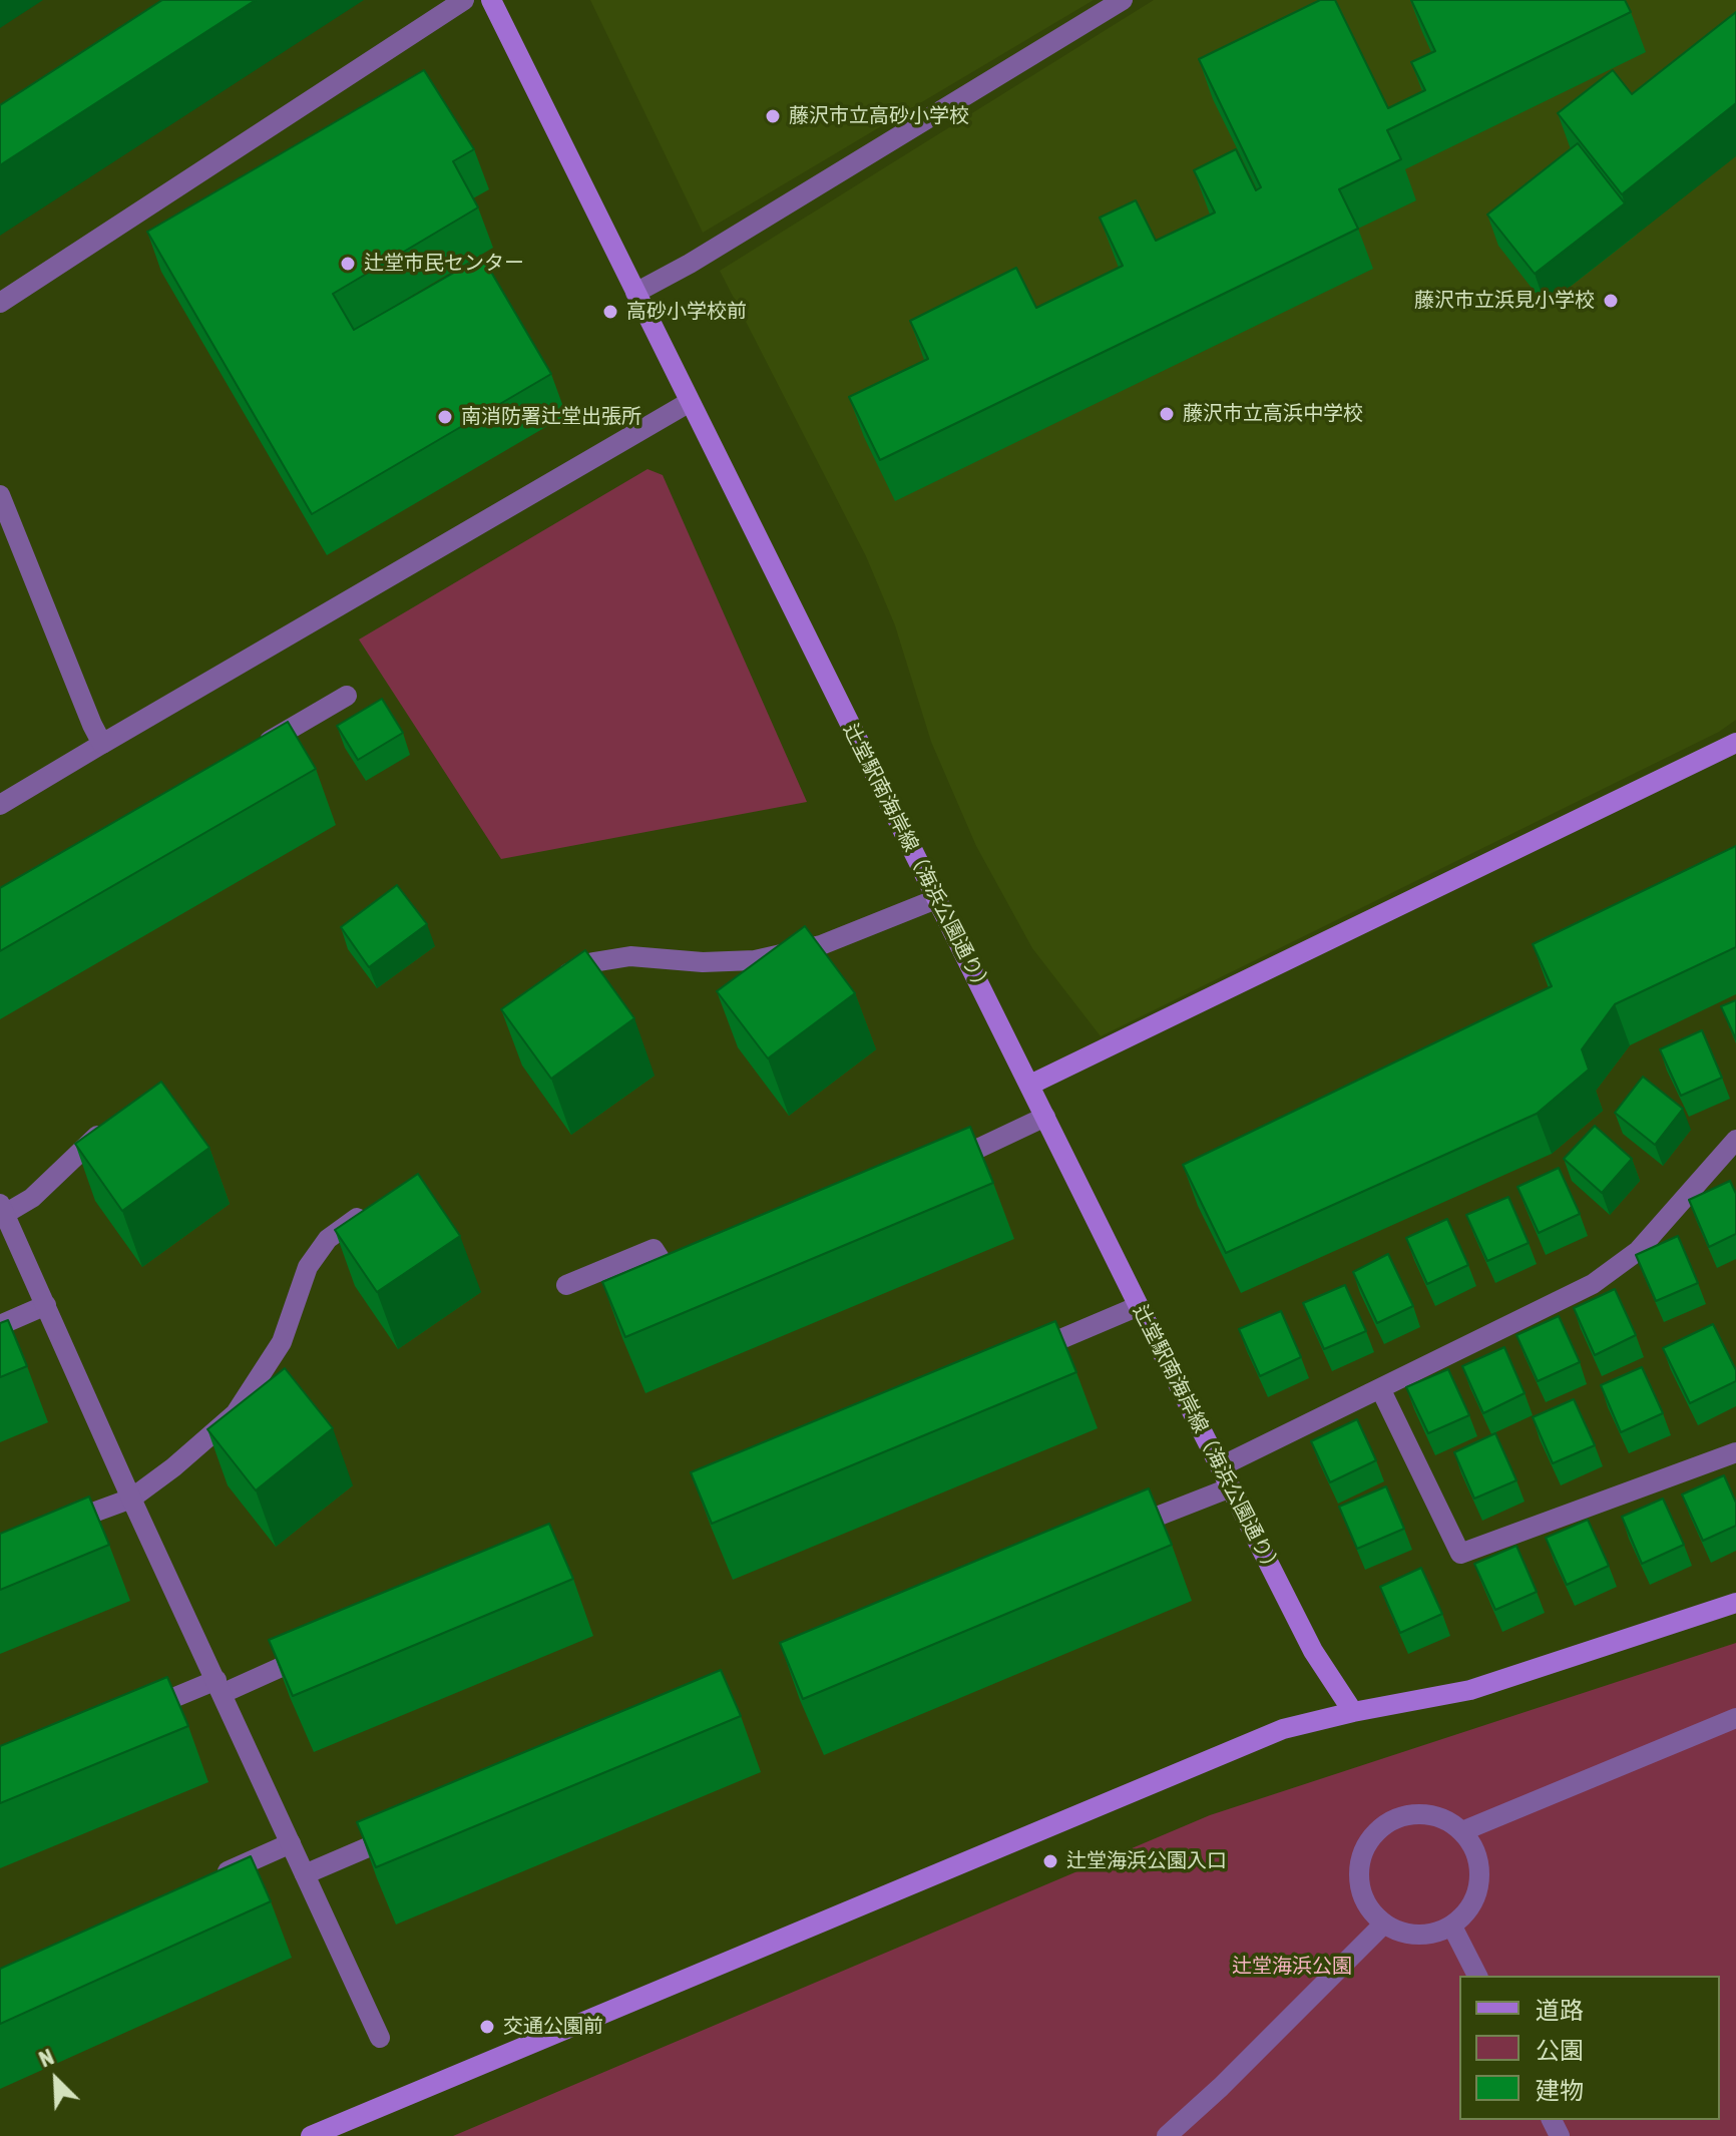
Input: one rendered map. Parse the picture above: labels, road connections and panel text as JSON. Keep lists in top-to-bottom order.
{
  "streets": {
    "street": ["辻堂駅南海岸線（海浜公園通り）"]
  },
  "parks": ["辻堂海浜公園"],
  "places": [
    "藤沢市立高砂小学校",
    "辻堂市民センター",
    "藤沢市立浜見小学校",
    "高砂小学校前",
    "藤沢市立高浜中学校",
    "南消防署辻堂出張所",
    "辻堂海浜公園入口",
    "交通公園前"
  ],
  "legend": ["道路", "公園", "建物"],
  "north": "top left"
}
